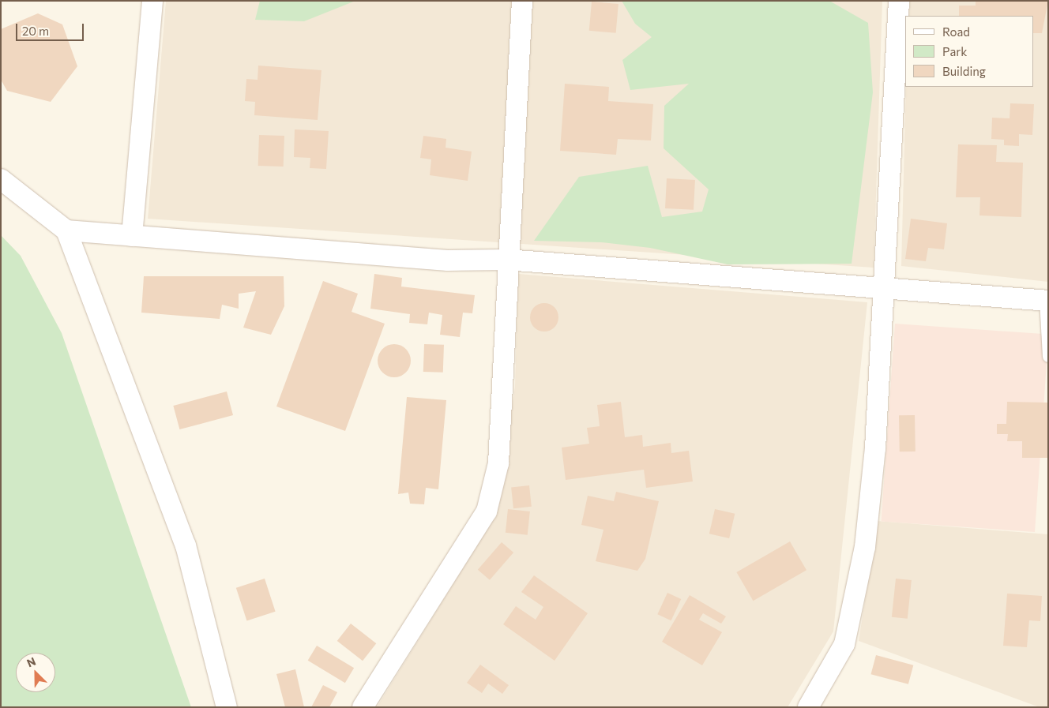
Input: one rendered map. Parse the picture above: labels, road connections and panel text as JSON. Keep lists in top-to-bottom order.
{
  "legend": ["Road", "Park", "Building"],
  "scale_bar": "20 m",
  "north": "top left"
}
